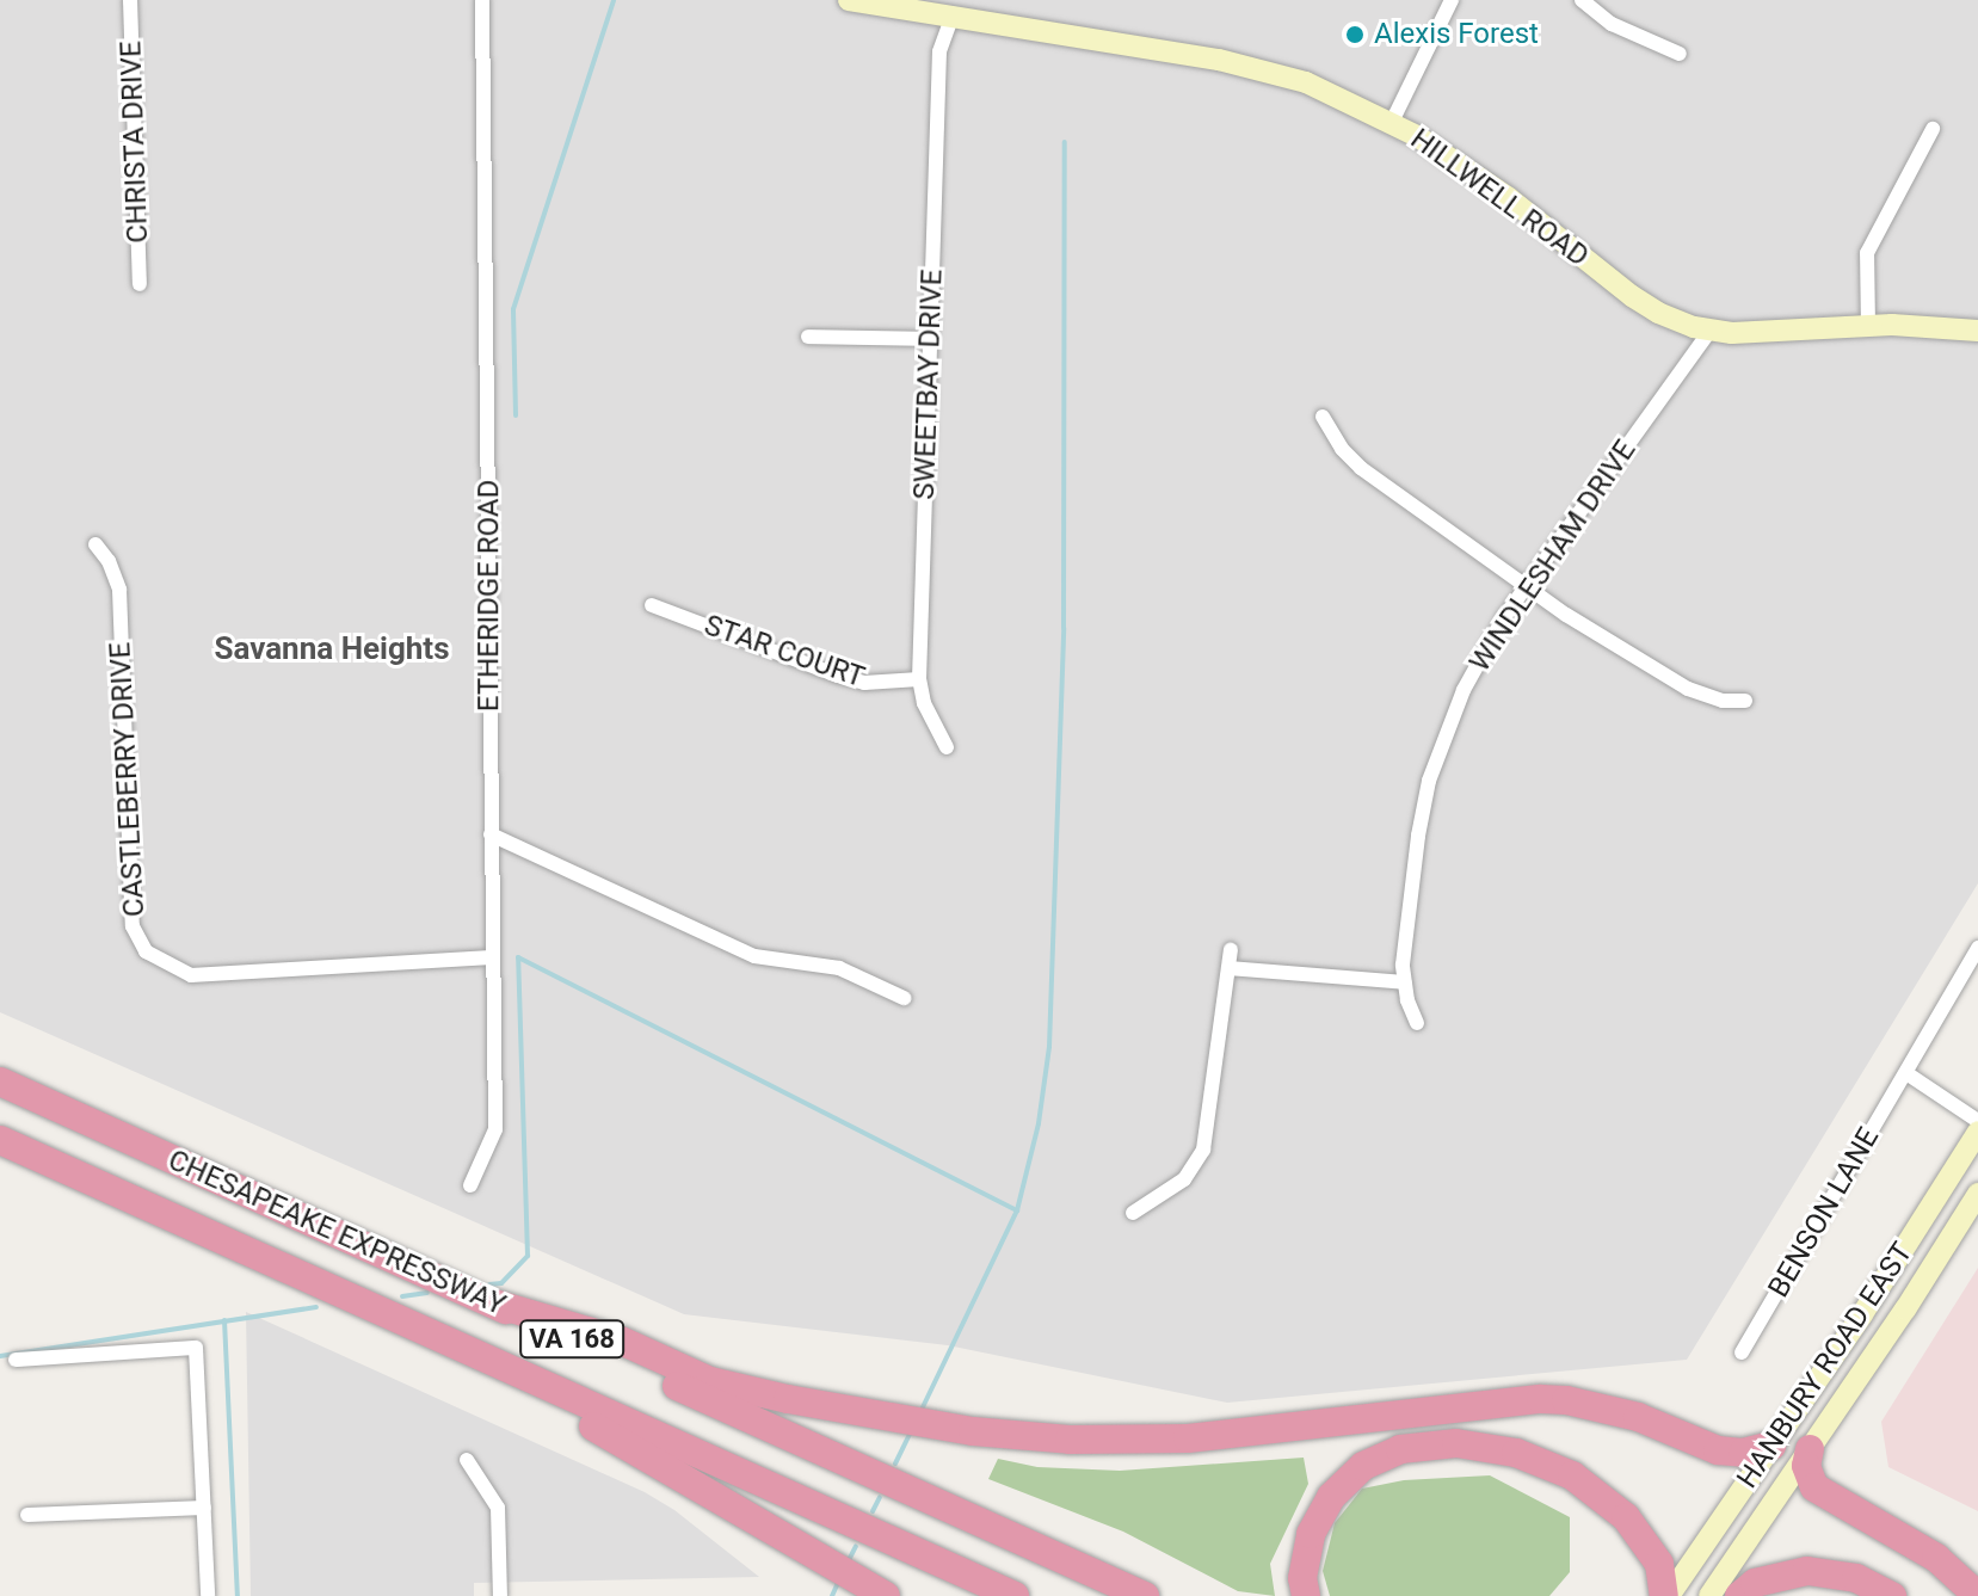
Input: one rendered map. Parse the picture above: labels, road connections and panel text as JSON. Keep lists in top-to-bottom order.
{
  "streets": {
    "highway": ["CHESAPEAKE EXPRESSWAY", "VA 168"],
    "street": [
      "CHRISTA DRIVE",
      "HILLWELL ROAD",
      "SWEETBAY DRIVE",
      "WINDLESHAM DRIVE",
      "ETHERIDGE ROAD",
      "STAR COURT",
      "CASTLEBERRY DRIVE",
      "BENSON LANE",
      "HANBURY ROAD EAST"
    ]
  },
  "crossings": [
    ["HILLWELL ROAD", "SWEETBAY DRIVE"],
    ["HILLWELL ROAD", "WINDLESHAM DRIVE"],
    ["SWEETBAY DRIVE", "STAR COURT"],
    ["ETHERIDGE ROAD", "CASTLEBERRY DRIVE"]
  ],
  "districts": ["Savanna Heights"],
  "places": ["Alexis Forest"]
}
